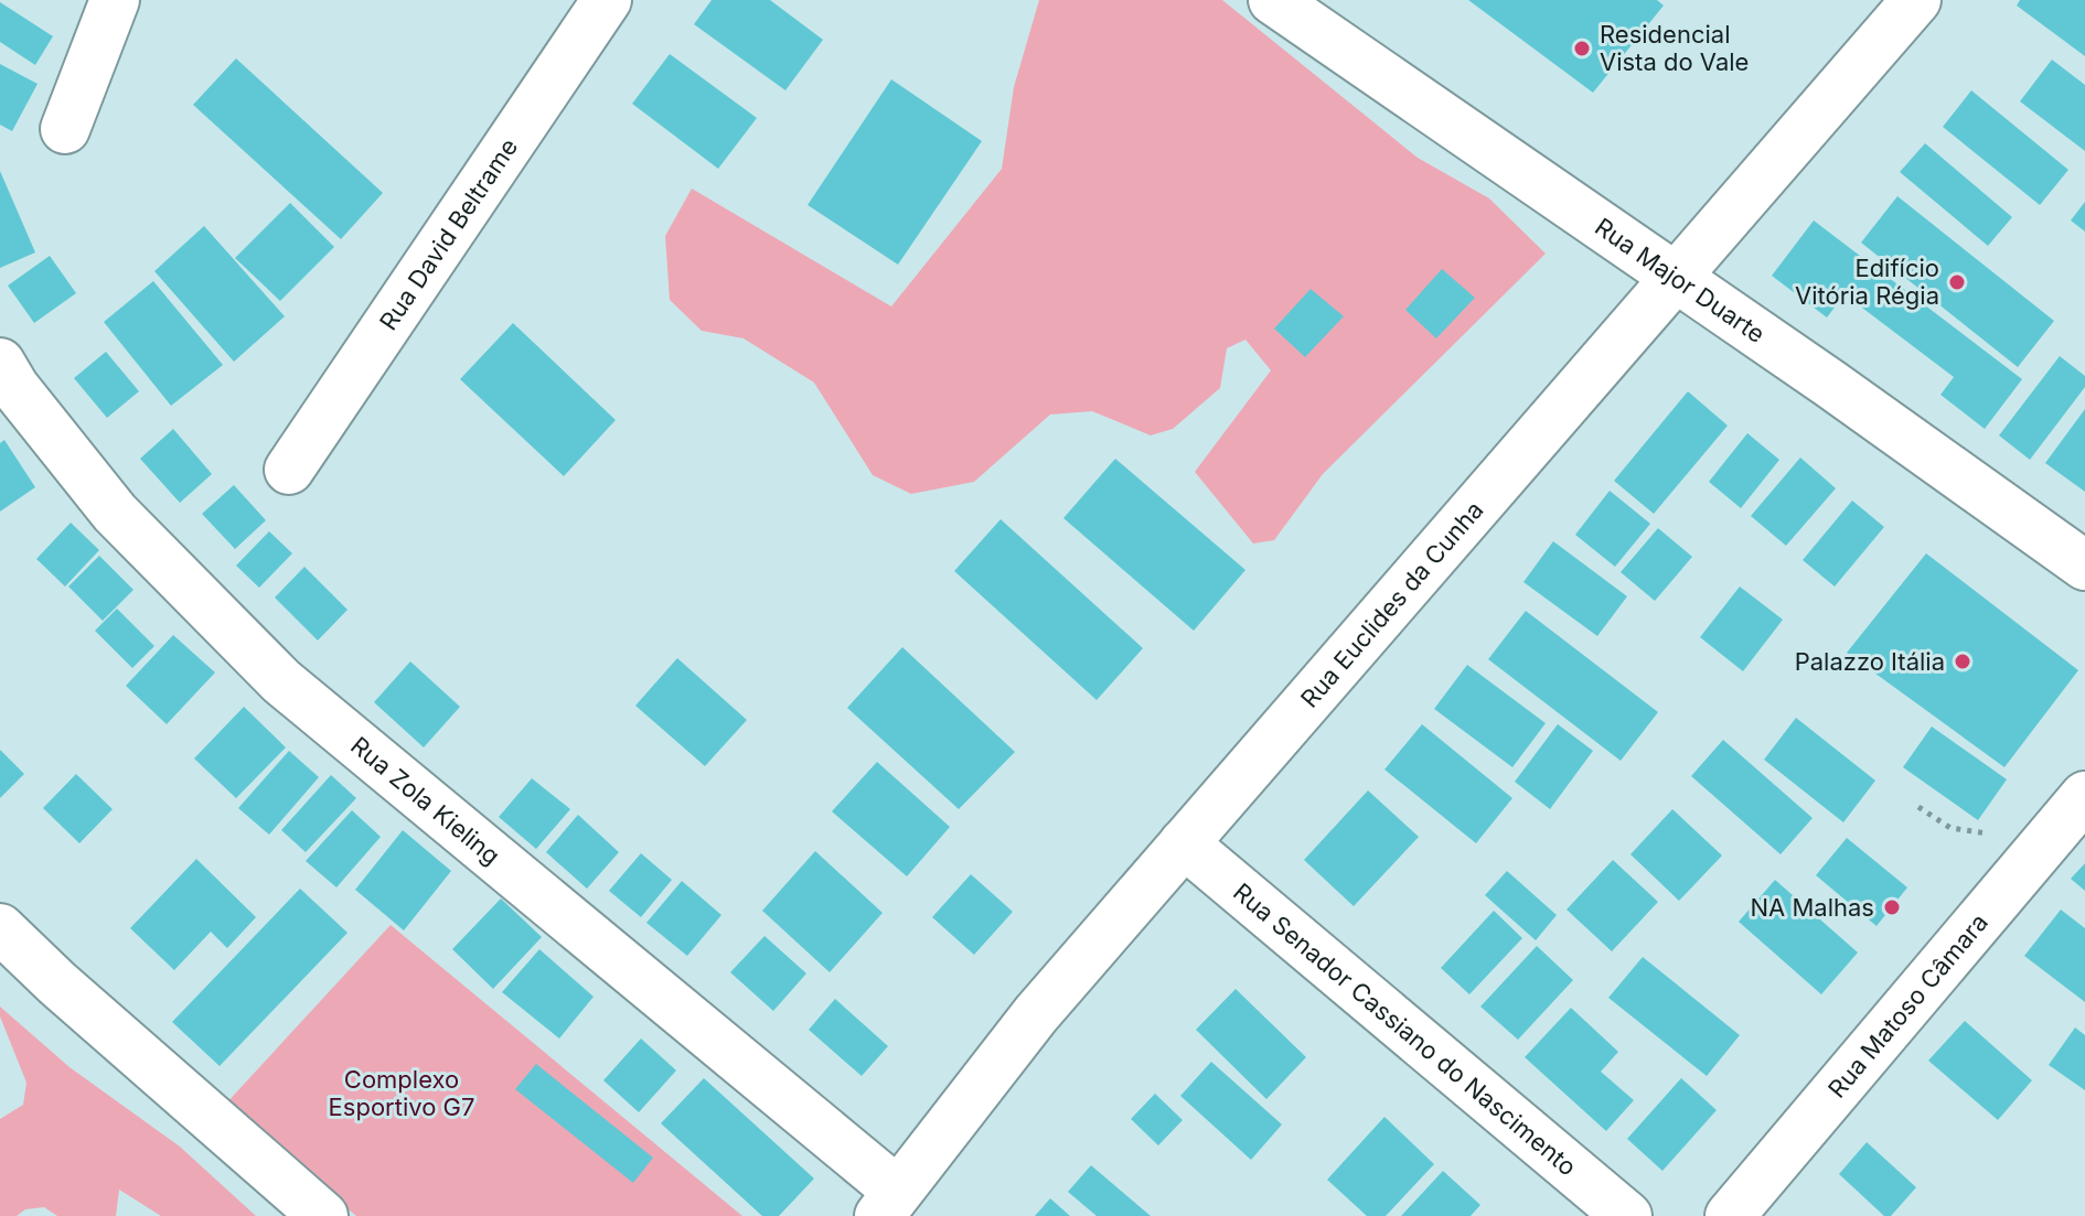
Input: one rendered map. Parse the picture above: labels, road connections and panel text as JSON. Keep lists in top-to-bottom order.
{
  "streets": {
    "street": [
      "Rua David Beltrame",
      "Rua Major Duarte",
      "Rua Euclides da Cunha",
      "Rua Zola Kieling",
      "Rua Matoso Câmara",
      "Rua Senador Cassiano do Nascimento"
    ]
  },
  "crossings": [
    ["Rua Major Duarte", "Rua Euclides da Cunha"],
    ["Rua Euclides da Cunha", "Rua Zola Kieling"],
    ["Rua Euclides da Cunha", "Rua Senador Cassiano do Nascimento"]
  ],
  "parks": ["Complexo Esportivo G7"],
  "places": [
    "Residencial Vista do Vale",
    "Edifício Vitória Régia",
    "Palazzo Itália",
    "NA Malhas"
  ]
}
